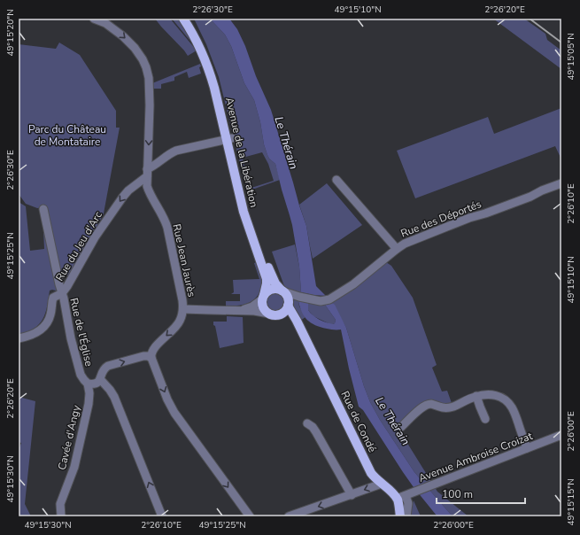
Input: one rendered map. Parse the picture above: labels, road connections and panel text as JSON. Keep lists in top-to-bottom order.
{
  "streets": {
    "main road": ["Avenue de la Libération", "Rue de Condé"],
    "street": [
      "Rue des Déportés",
      "Rue du Jeu d'Arc",
      "Rue Jean Jaurès",
      "Rue de l'Église",
      "Cavée d'Angy",
      "Avenue Ambroise Croizat"
    ]
  },
  "crossings": [
    ["Avenue de la Libération", "Rue des Déportés"],
    ["Avenue de la Libération", "Rue du Jeu d'Arc"],
    ["Avenue de la Libération", "Rue de Condé"],
    ["Rue des Déportés", "Rue de Condé"],
    ["Rue du Jeu d'Arc", "Rue Jean Jaurès"],
    ["Rue du Jeu d'Arc", "Rue de l'Église"],
    ["Rue Jean Jaurès", "Rue de l'Église"],
    ["Rue de l'Église", "Cavée d'Angy"],
    ["Rue de Condé", "Avenue Ambroise Croizat"]
  ],
  "one_way": ["Rue du Jeu d'Arc", "Rue Jean Jaurès"],
  "water": ["Le Thérain"],
  "parks": ["Parc du Château de Montataire"],
  "scale_bar": "100 m",
  "coordinates": [
    "2°26'30\"E",
    "49°15'10\"N",
    "2°26'20\"E",
    "49°15'20\"N",
    "49°15'05\"N",
    "2°26'10\"E",
    "49°15'25\"N",
    "2°26'00\"E",
    "49°15'30\"N",
    "49°15'15\"N"
  ]
}
